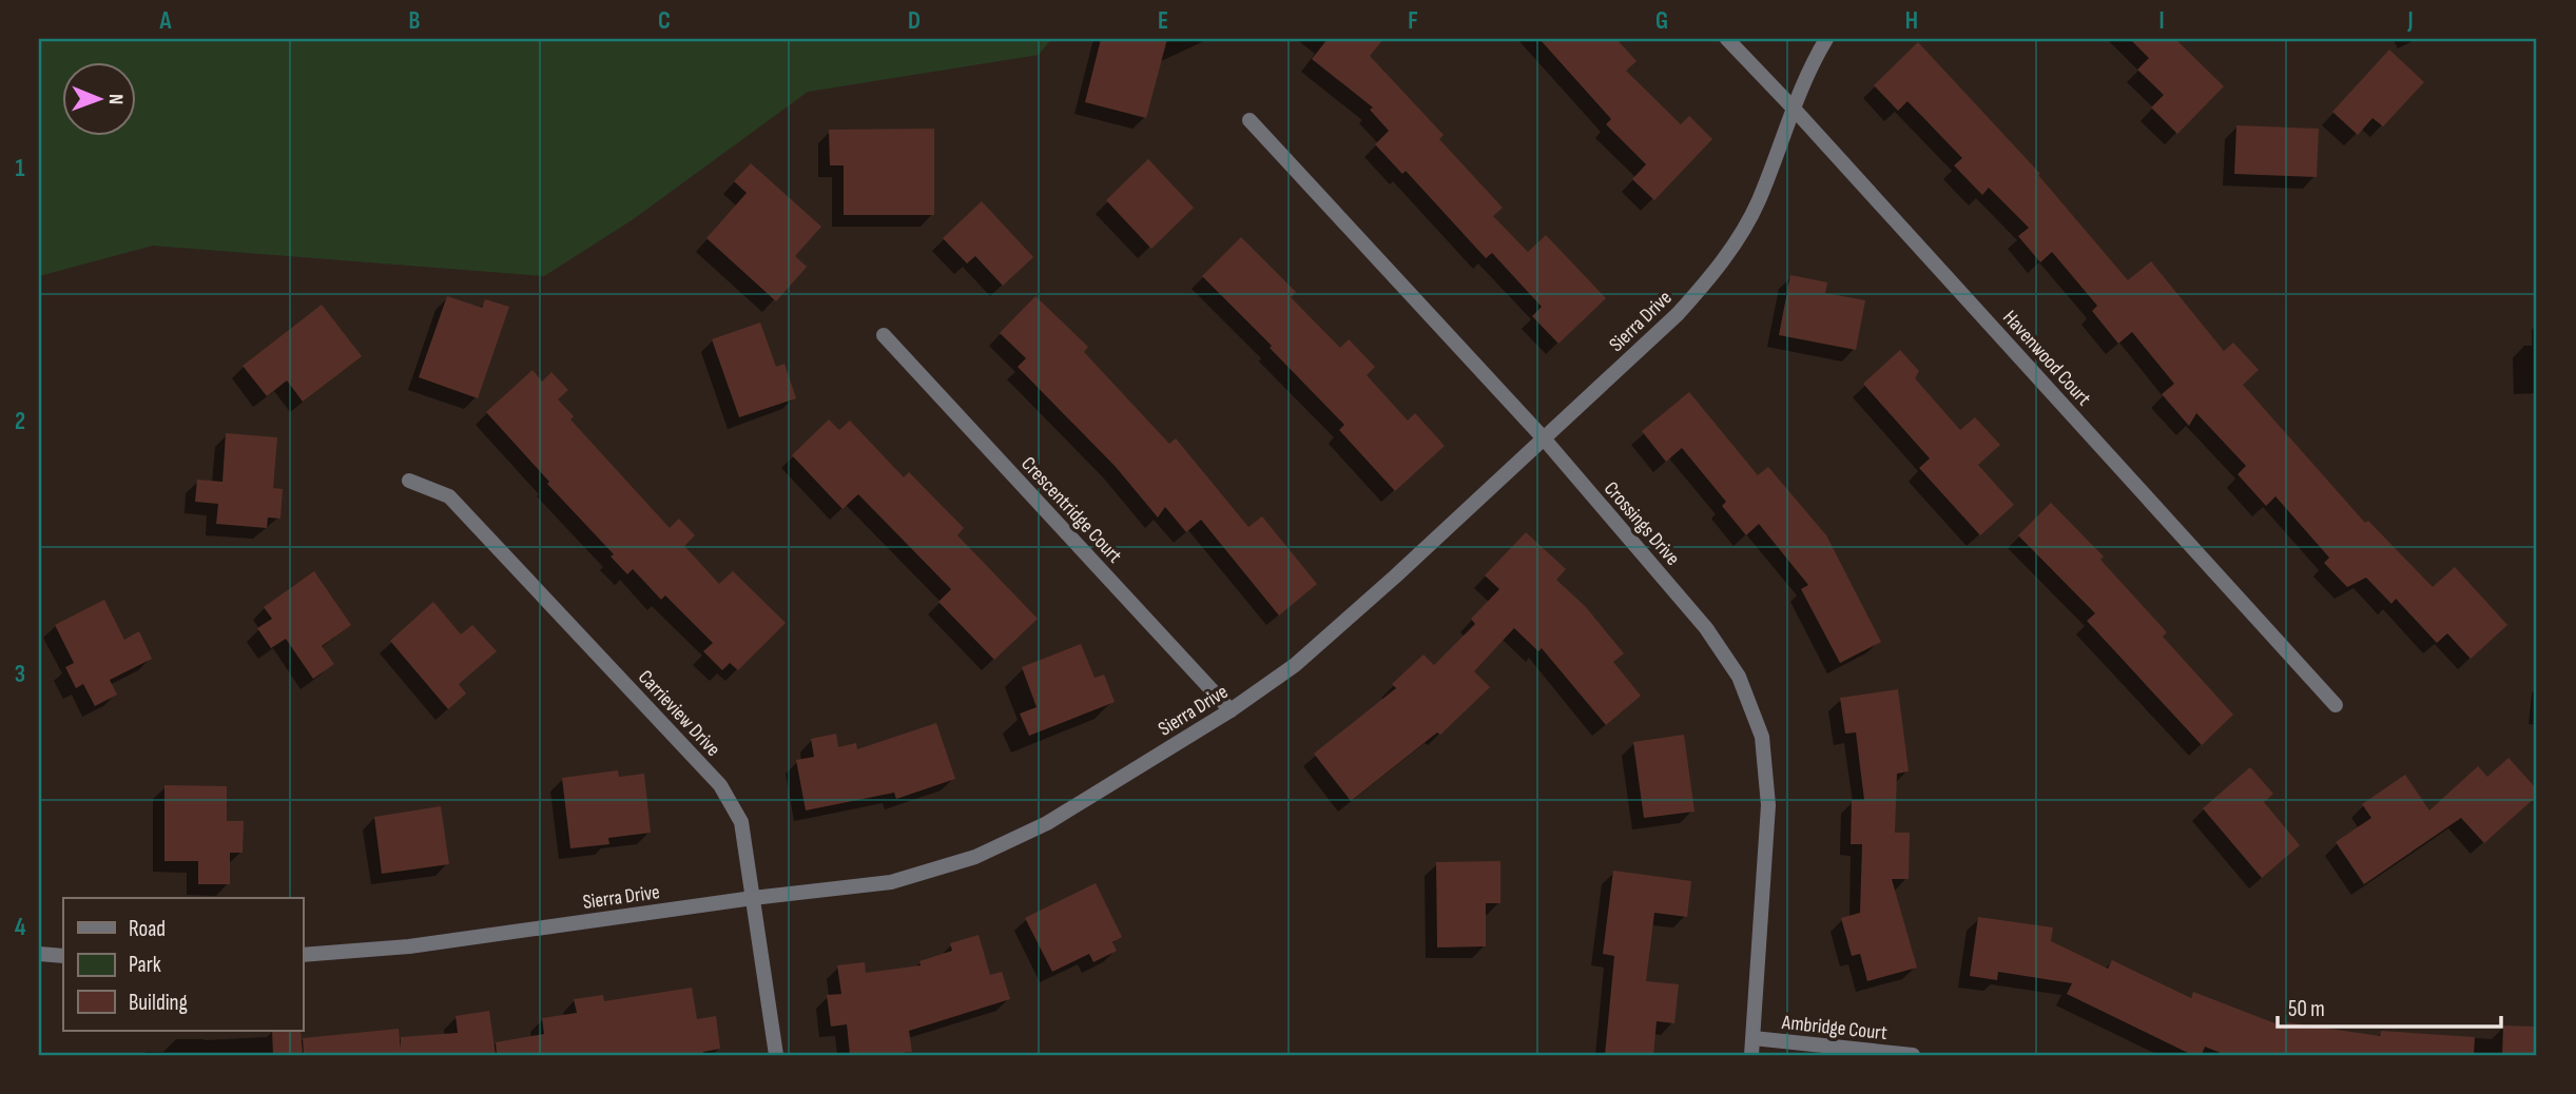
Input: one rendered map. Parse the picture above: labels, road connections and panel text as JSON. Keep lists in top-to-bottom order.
{
  "streets": {
    "street": [
      "Sierra Drive",
      "Havenwood Court",
      "Crescentridge Court",
      "Crossings Drive",
      "Carrieview Drive",
      "Ambridge Court"
    ]
  },
  "crossings": [
    ["Sierra Drive", "Havenwood Court"],
    ["Sierra Drive", "Crescentridge Court"],
    ["Sierra Drive", "Crossings Drive"],
    ["Sierra Drive", "Carrieview Drive"],
    ["Crossings Drive", "Ambridge Court"]
  ],
  "legend": ["Road", "Park", "Building"],
  "scale_bar": "50 m",
  "north": "right",
  "grid": {
    "columns": [
      "A",
      "B",
      "C",
      "D",
      "E",
      "F",
      "G",
      "H",
      "I",
      "J"
    ],
    "rows": [
      "1",
      "2",
      "3",
      "4"
    ]
  }
}
